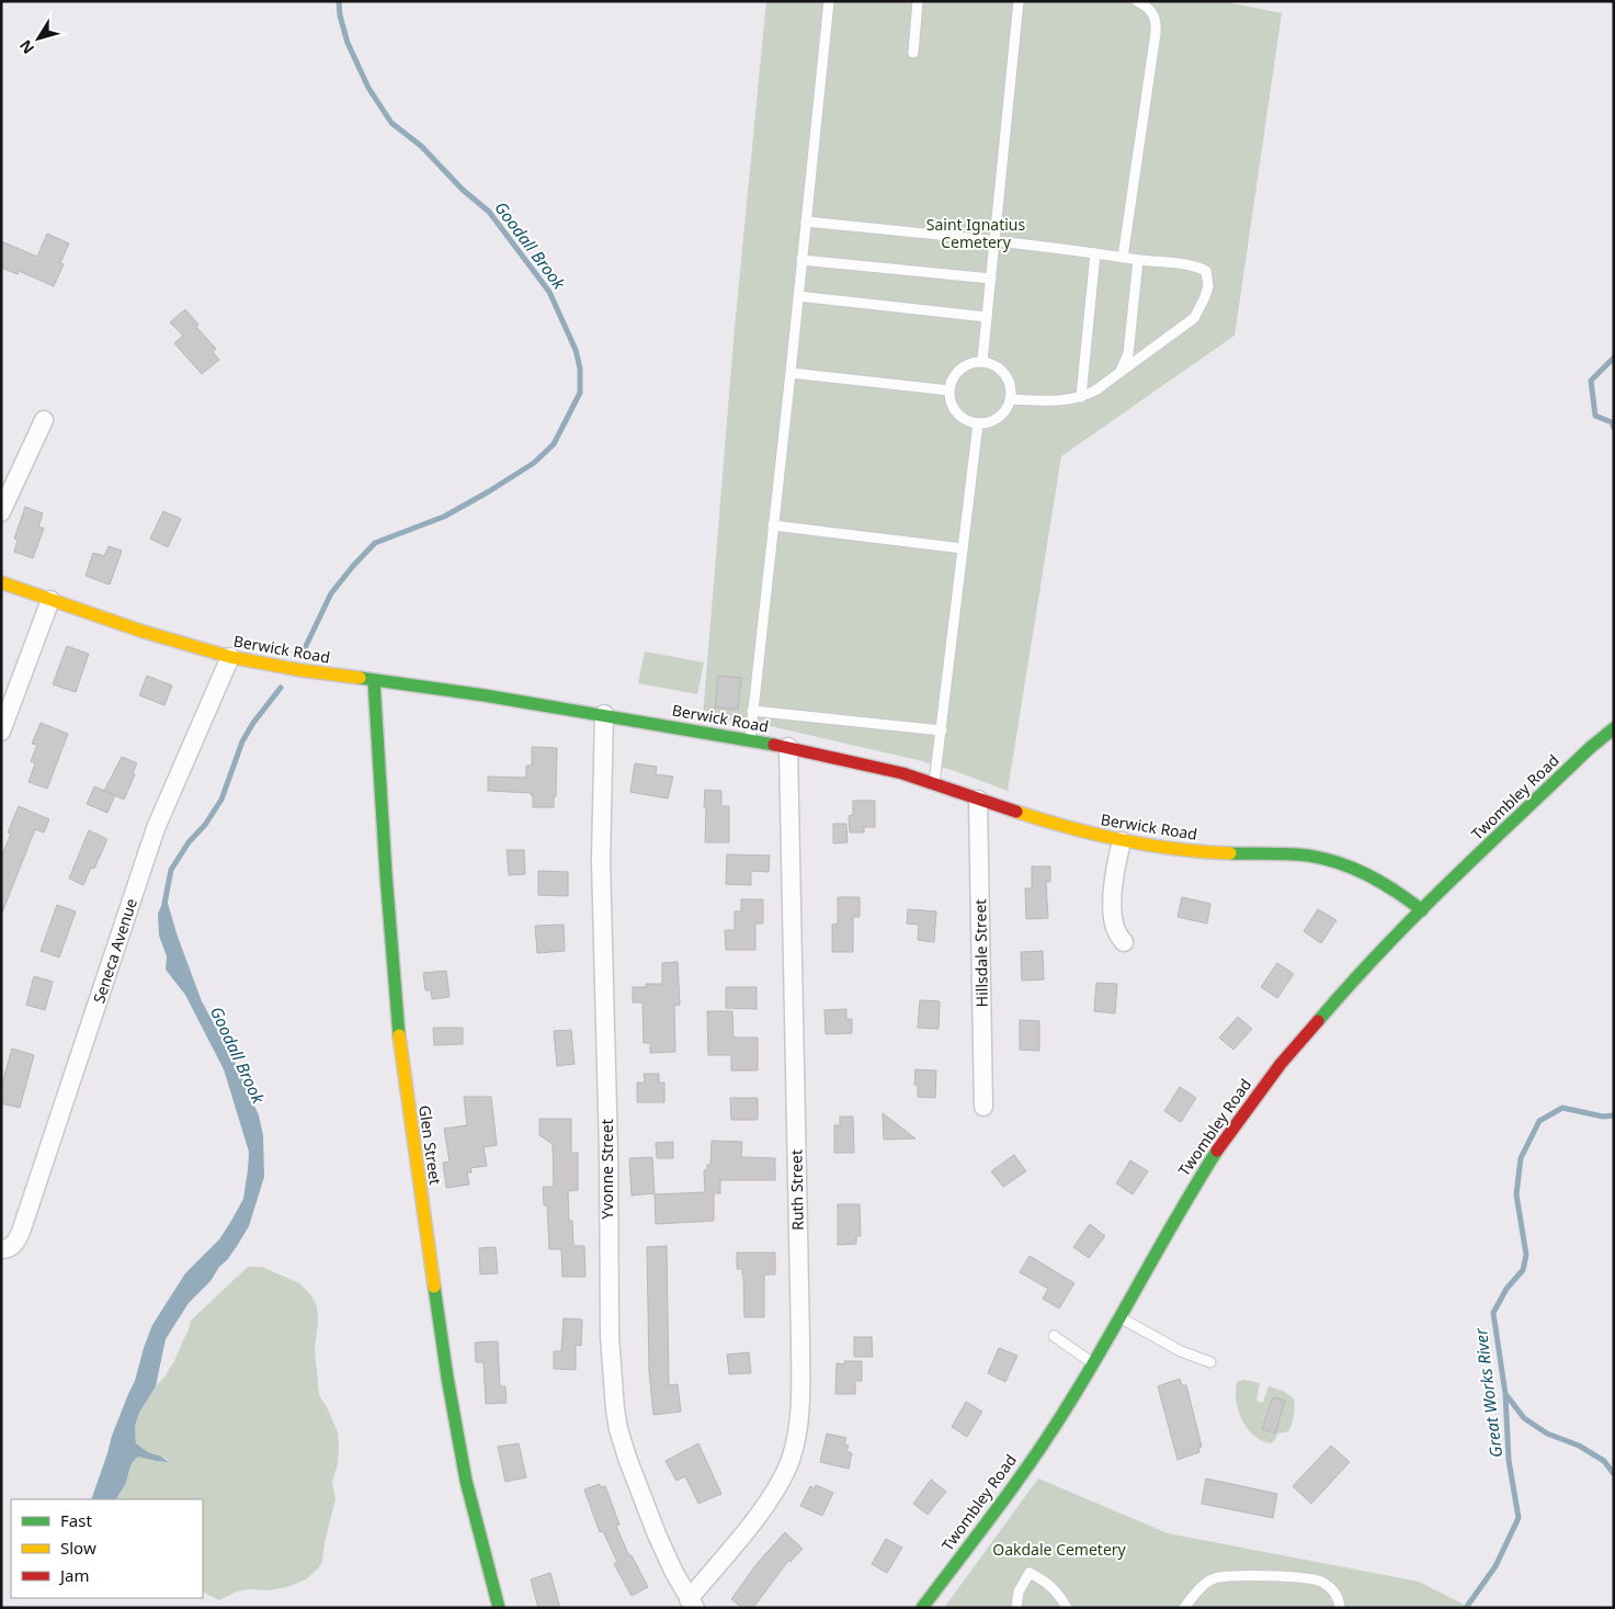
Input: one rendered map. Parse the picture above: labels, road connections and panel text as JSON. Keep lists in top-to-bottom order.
{
  "streets": {
    "street": [
      "Berwick Road",
      "Twombley Road",
      "Seneca Avenue",
      "Hillsdale Street",
      "Glen Street",
      "Yvonne Street",
      "Ruth Street"
    ]
  },
  "crossings": [
    ["Berwick Road", "Twombley Road"],
    ["Berwick Road", "Seneca Avenue"],
    ["Berwick Road", "Hillsdale Street"],
    ["Berwick Road", "Glen Street"],
    ["Berwick Road", "Yvonne Street"],
    ["Berwick Road", "Ruth Street"],
    ["Yvonne Street", "Ruth Street"]
  ],
  "water": ["Goodall Brook", "Great Works River"],
  "parks": ["Saint Ignatius Cemetery", "Oakdale Cemetery"],
  "legend": ["Fast", "Slow", "Jam"],
  "north": "bottom left"
}
